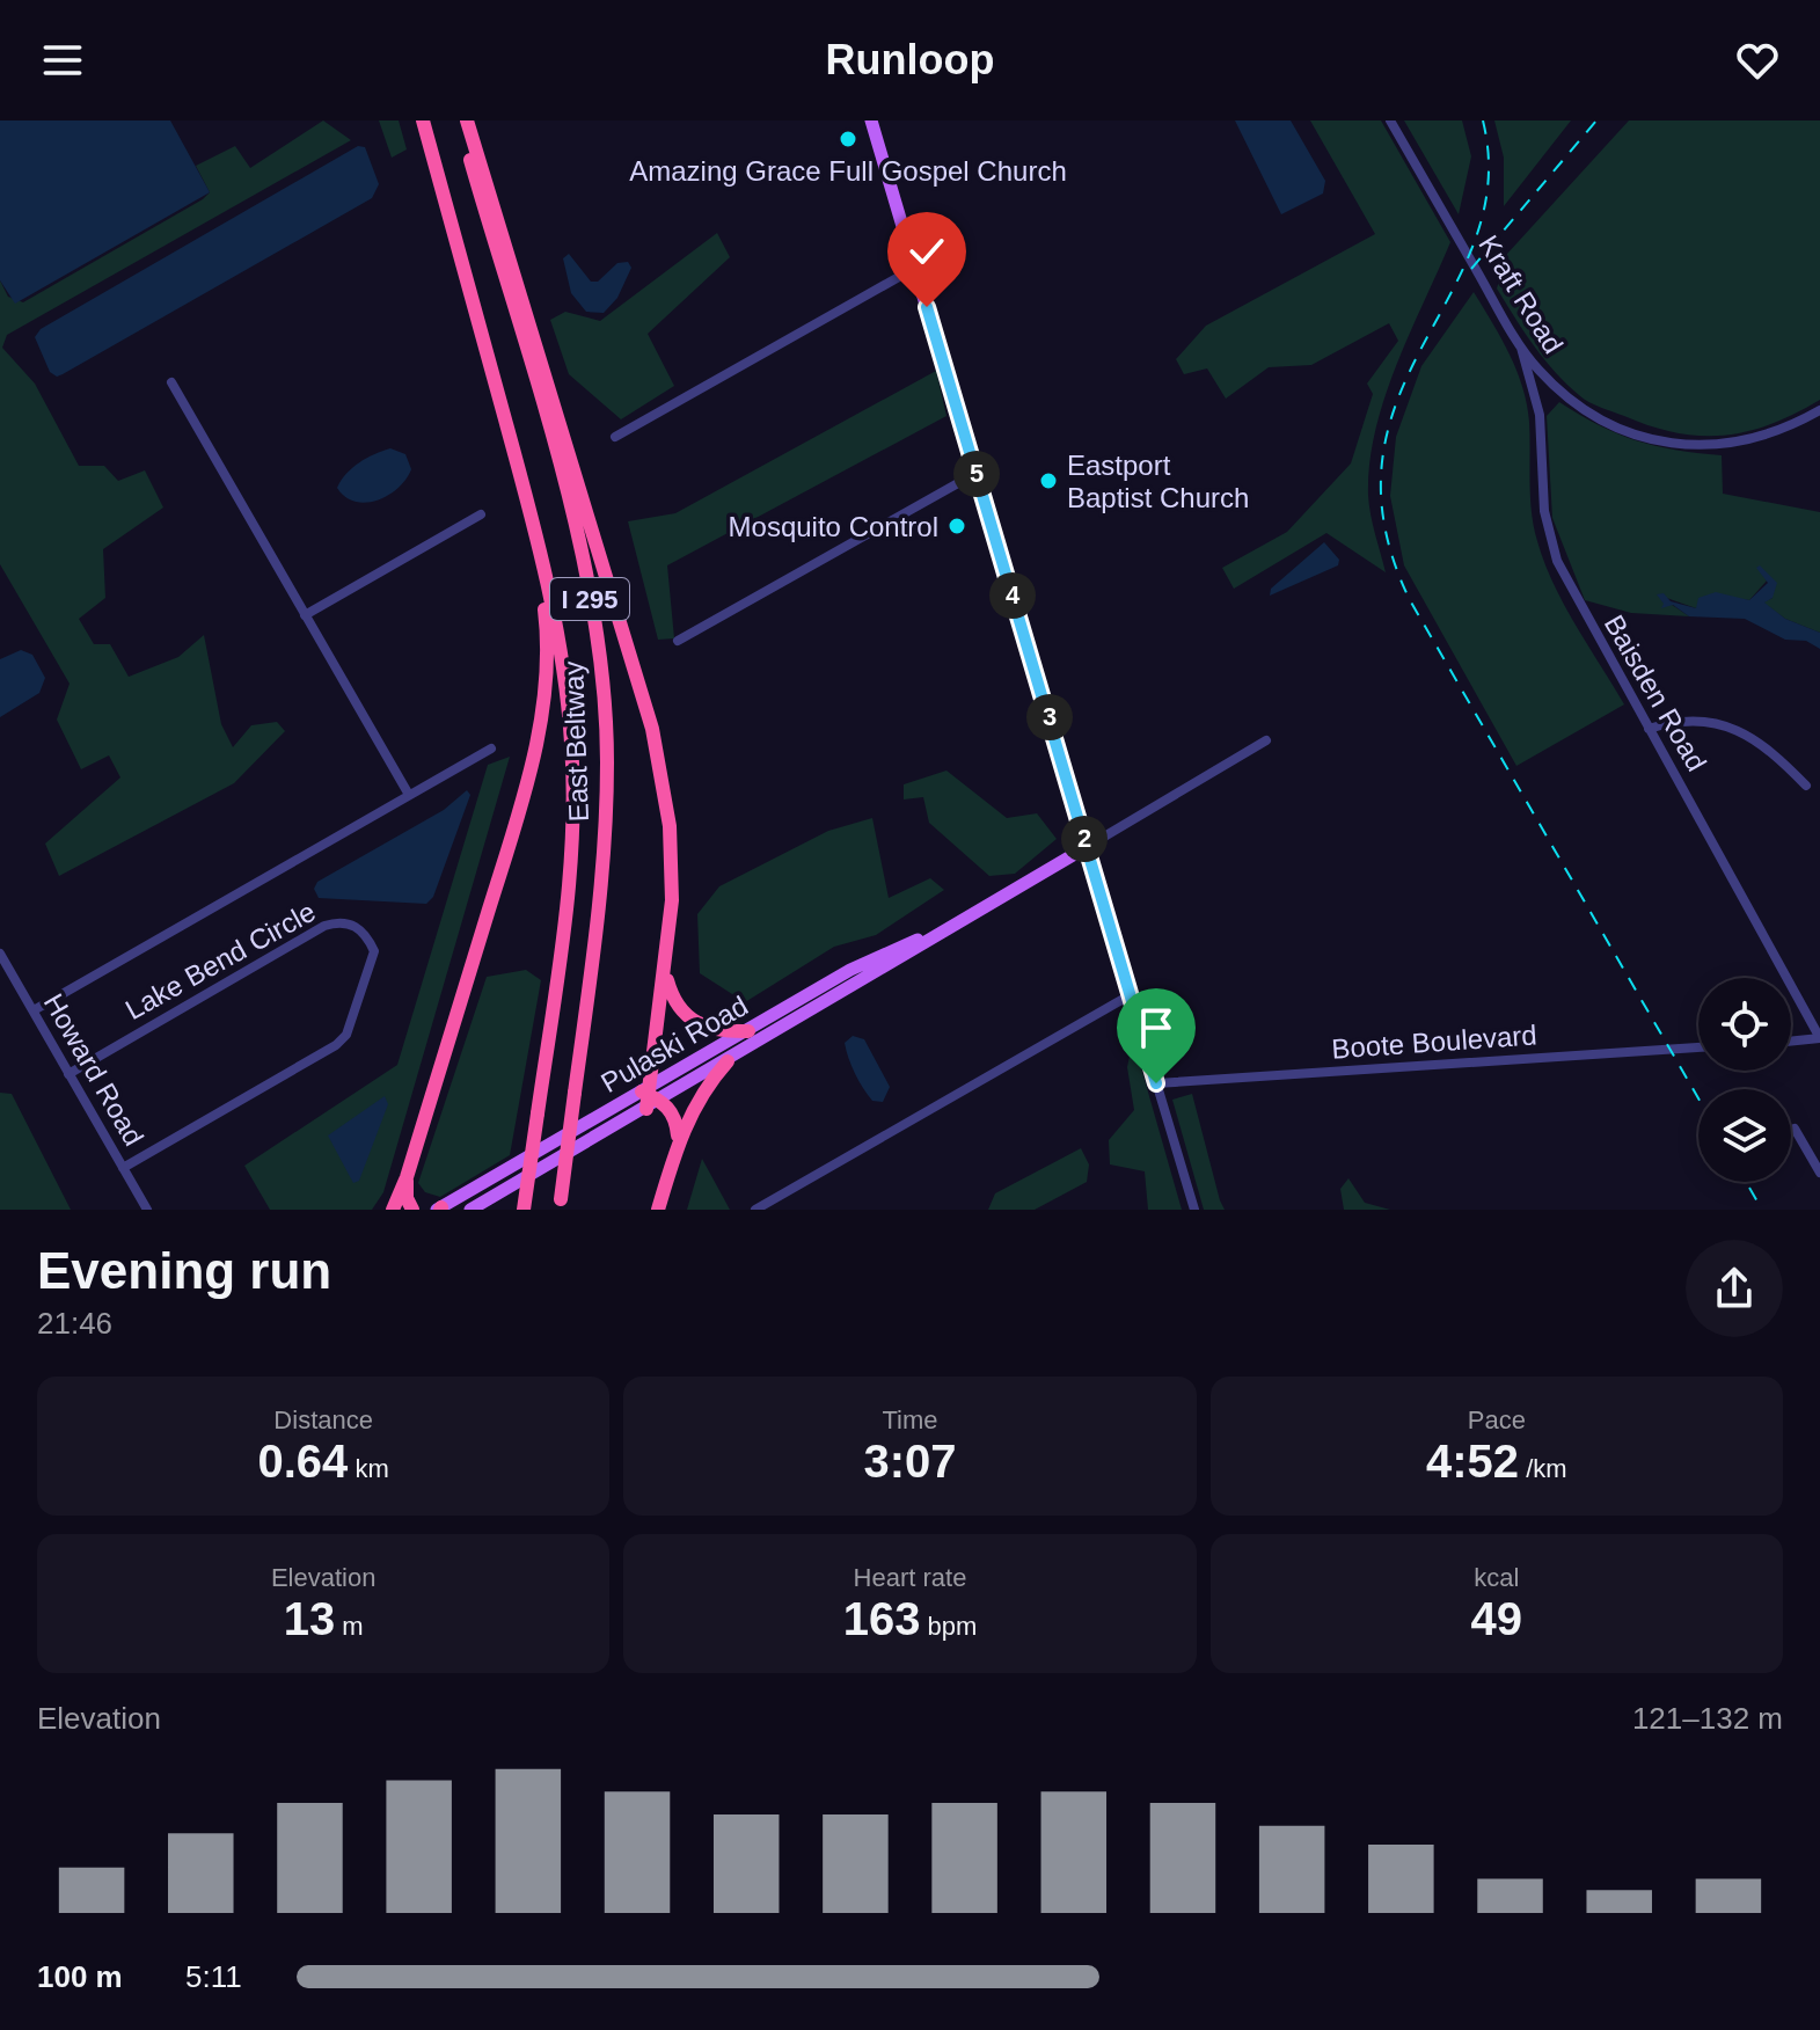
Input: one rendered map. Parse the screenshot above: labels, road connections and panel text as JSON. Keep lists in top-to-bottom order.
{
  "streets": {
    "highway": ["I 295", "East Beltway"],
    "main road": ["Pulaski Road"],
    "street": [
      "Kraft Road",
      "Baisden Road",
      "Lake Bend Circle",
      "Boote Boulevard",
      "Howard Road"
    ]
  },
  "crossings": [
    ["Kraft Road", "Baisden Road"],
    ["Lake Bend Circle", "Howard Road"]
  ],
  "places": ["Amazing Grace Full Gospel Church", "Eastport Baptist Church", "Mosquito Control"],
  "page": {
    "header": "Runloop",
    "pins": [
      "5",
      "4",
      "3",
      "2"
    ],
    "heading": ["Evening run", "21:46"],
    "stats": [
      ["Distance", "0.64 km"],
      ["Time", "3:07"],
      ["Pace", "4:52 /km"],
      ["Elevation", "13 m"],
      ["Heart rate", "163 bpm"],
      ["kcal", "49"]
    ],
    "chart": ["Elevation", "121–132 m"],
    "list": [
      {
        "name": "100 m",
        "note": "5:11"
      }
    ]
  }
}
